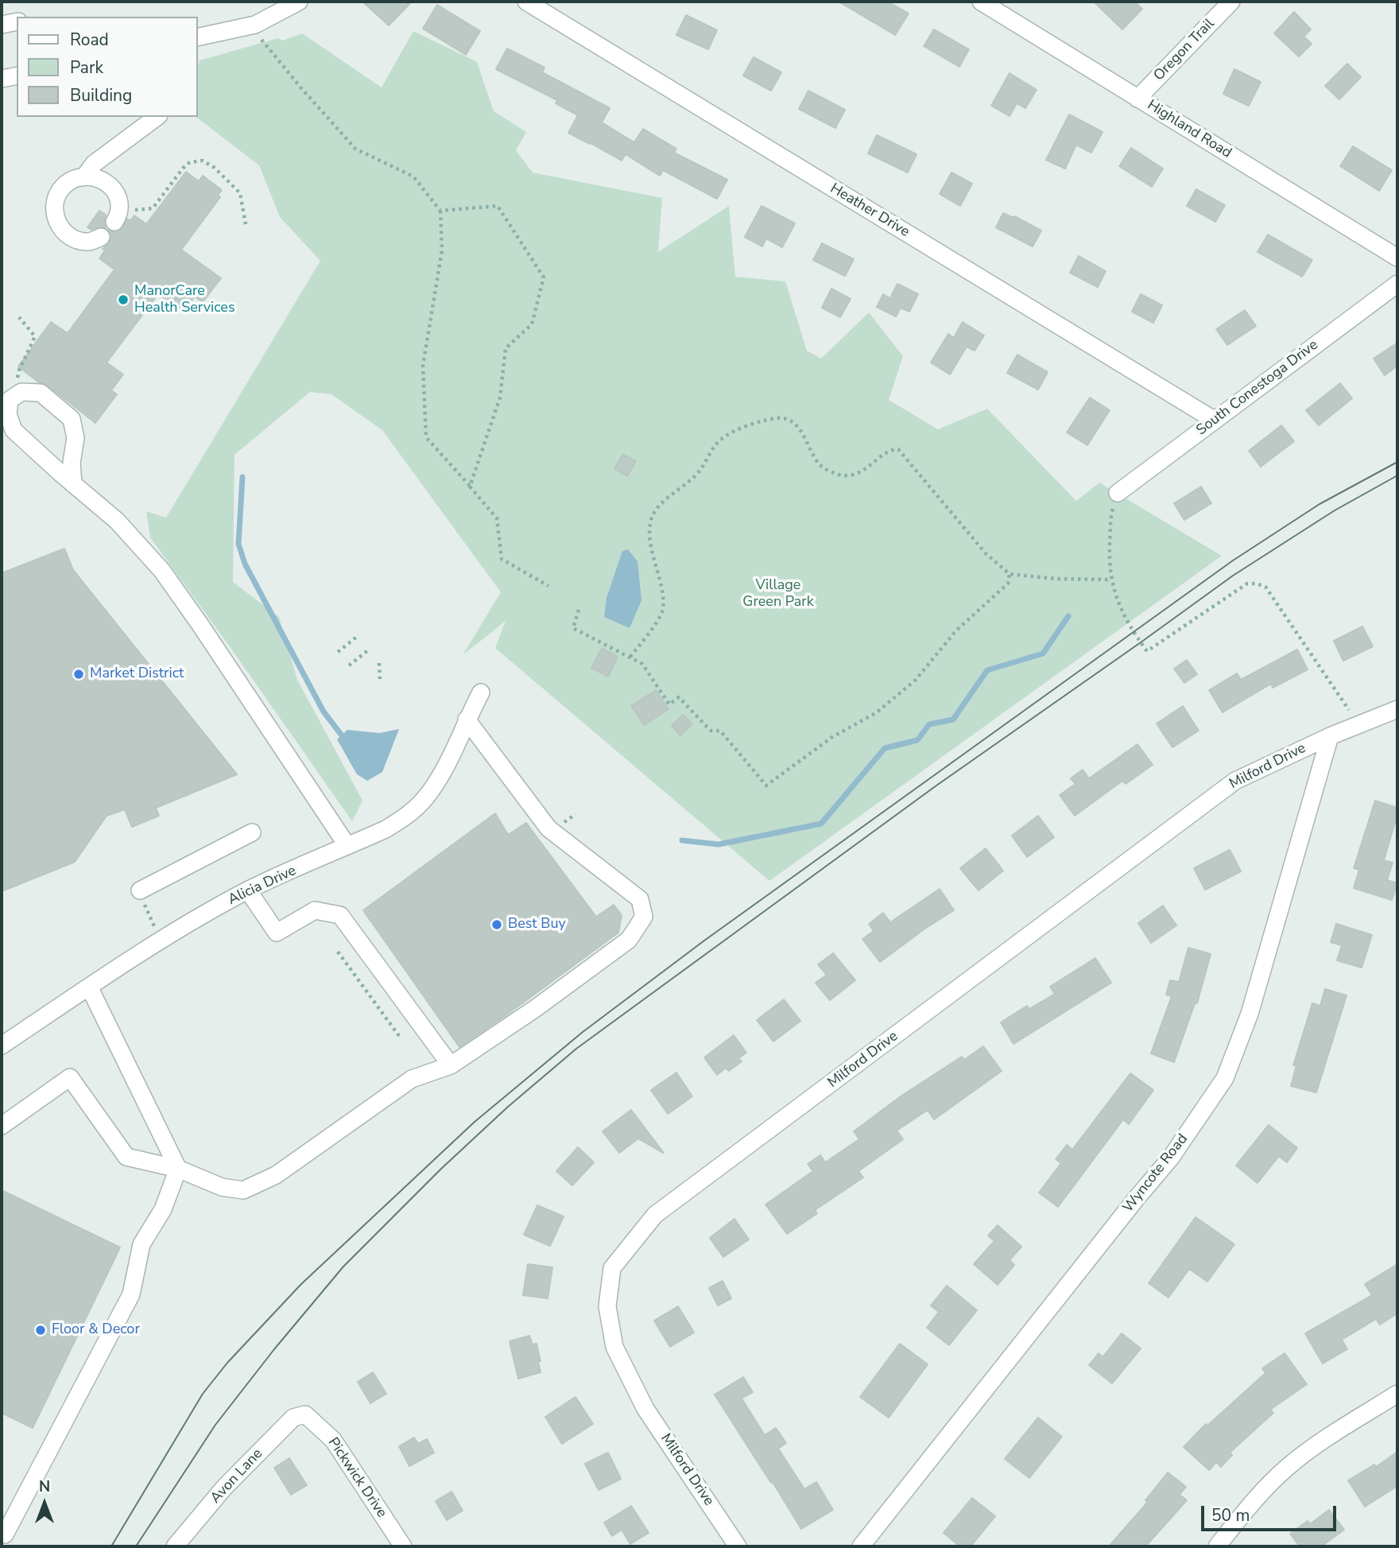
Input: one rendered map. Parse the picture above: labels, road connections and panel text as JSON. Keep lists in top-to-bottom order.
{
  "streets": {
    "street": [
      "Oregon Trail",
      "Highland Road",
      "Heather Drive",
      "South Conestoga Drive",
      "Milford Drive",
      "Alicia Drive",
      "Wyncote Road",
      "Avon Lane",
      "Pickwick Drive"
    ]
  },
  "crossings": [
    ["Oregon Trail", "Highland Road"],
    ["Heather Drive", "South Conestoga Drive"],
    ["Milford Drive", "Wyncote Road"],
    ["Avon Lane", "Pickwick Drive"]
  ],
  "parks": ["Village Green Park"],
  "places": [
    "ManorCare Health Services",
    "Market District",
    "Best Buy",
    "Floor & Decor"
  ],
  "legend": ["Road", "Park", "Building"],
  "scale_bar": "50 m",
  "north": "top"
}
